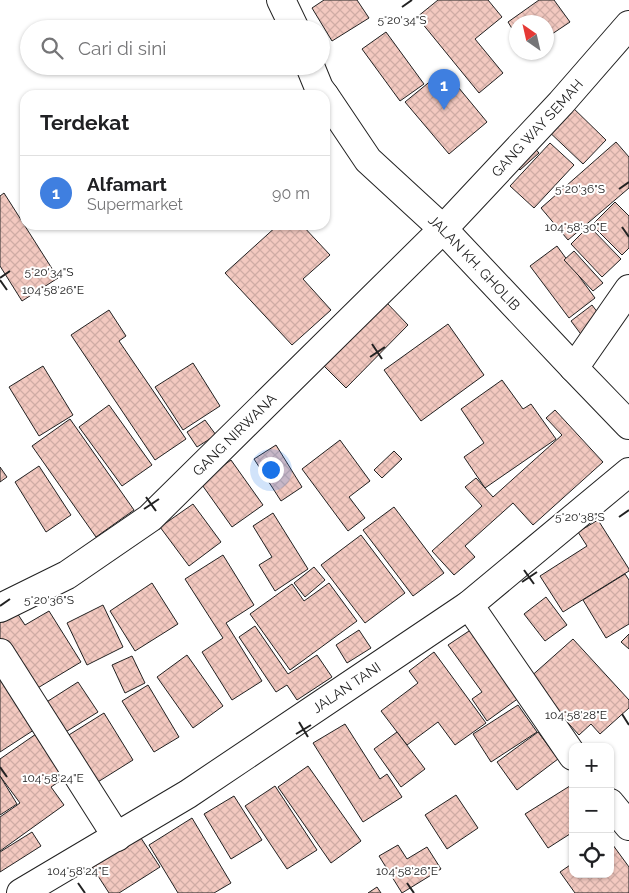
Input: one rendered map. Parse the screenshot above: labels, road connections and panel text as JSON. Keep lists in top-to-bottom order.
{
  "streets": {
    "street": [
      "GANG WAY SEMAH",
      "JALAN KH. GHOLIB",
      "GANG NIRWANA",
      "JALAN TANI"
    ]
  },
  "crossings": [
    ["GANG WAY SEMAH", "JALAN KH. GHOLIB"],
    ["GANG WAY SEMAH", "GANG NIRWANA"],
    ["JALAN KH. GHOLIB", "GANG NIRWANA"]
  ],
  "north": "top left",
  "page": {
    "search": "Cari di sini",
    "pins": "1",
    "heading": "Terdekat",
    "list": [
      {
        "mark": "1",
        "name": "Alfamart",
        "note": "Supermarket",
        "value": "90 m"
      }
    ],
    "map_buttons": ["+", "−"]
  },
  "coordinates": [
    "5°20'34\"S",
    "5°20'36\"S",
    "104°58'30\"E",
    "104°58'26\"E",
    "5°20'38\"S",
    "104°58'28\"E",
    "104°58'24\"E"
  ]
}
